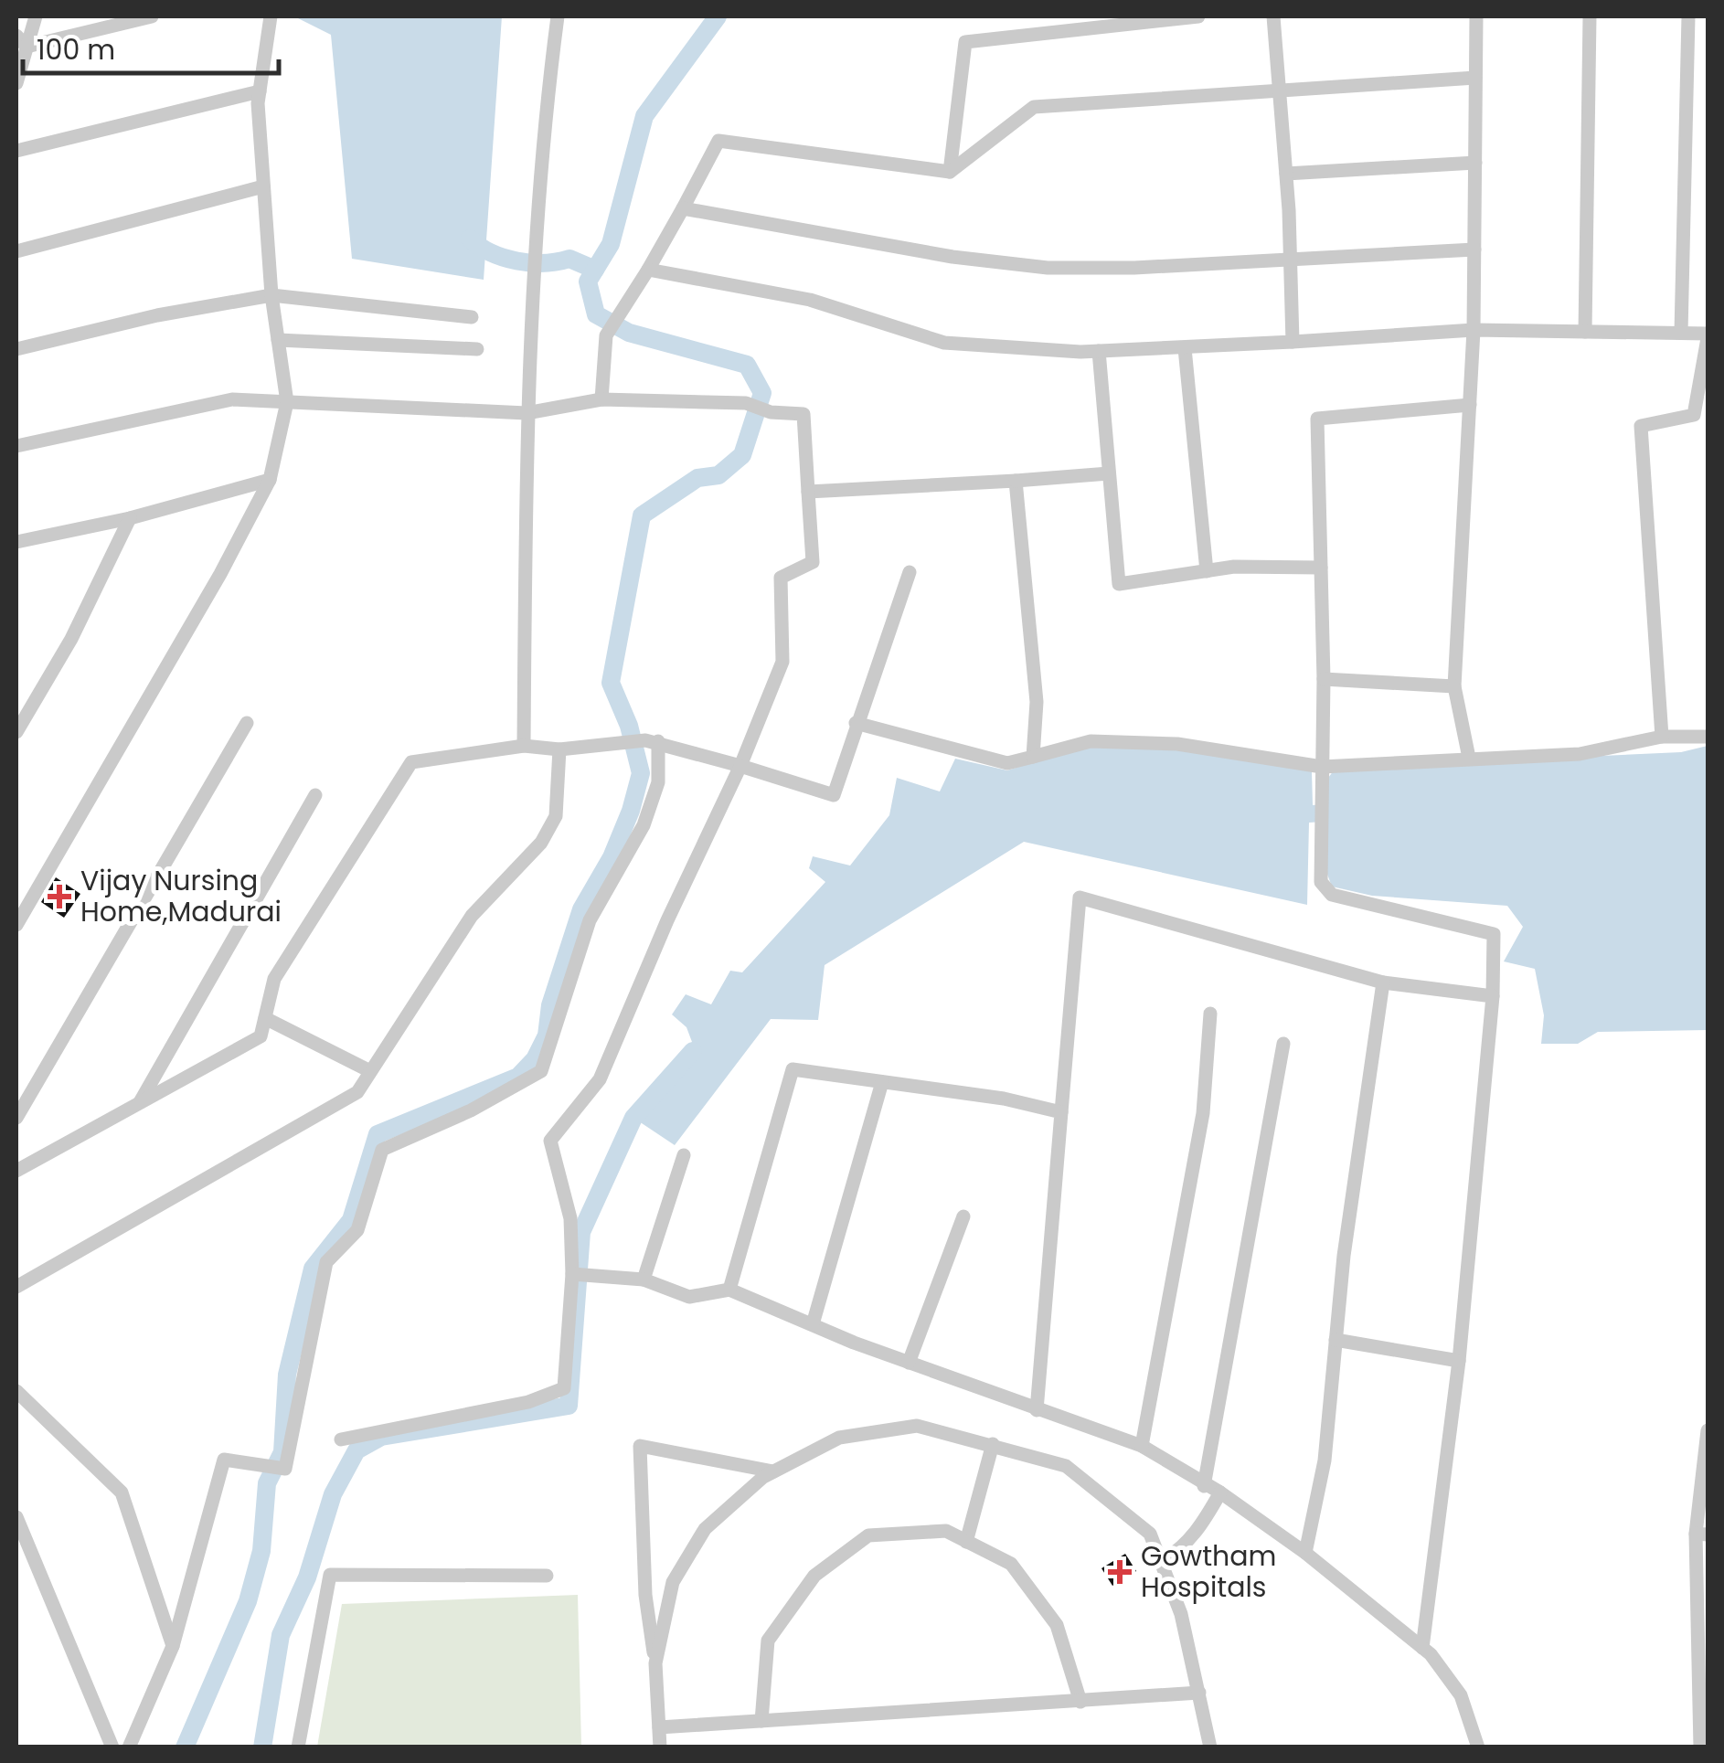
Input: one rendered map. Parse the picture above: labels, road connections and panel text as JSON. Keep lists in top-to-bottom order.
{
  "places": {
    "health": ["Vijay Nursing Home,Madurai", "Gowtham Hospitals"]
  },
  "scale_bar": "100 m"
}
